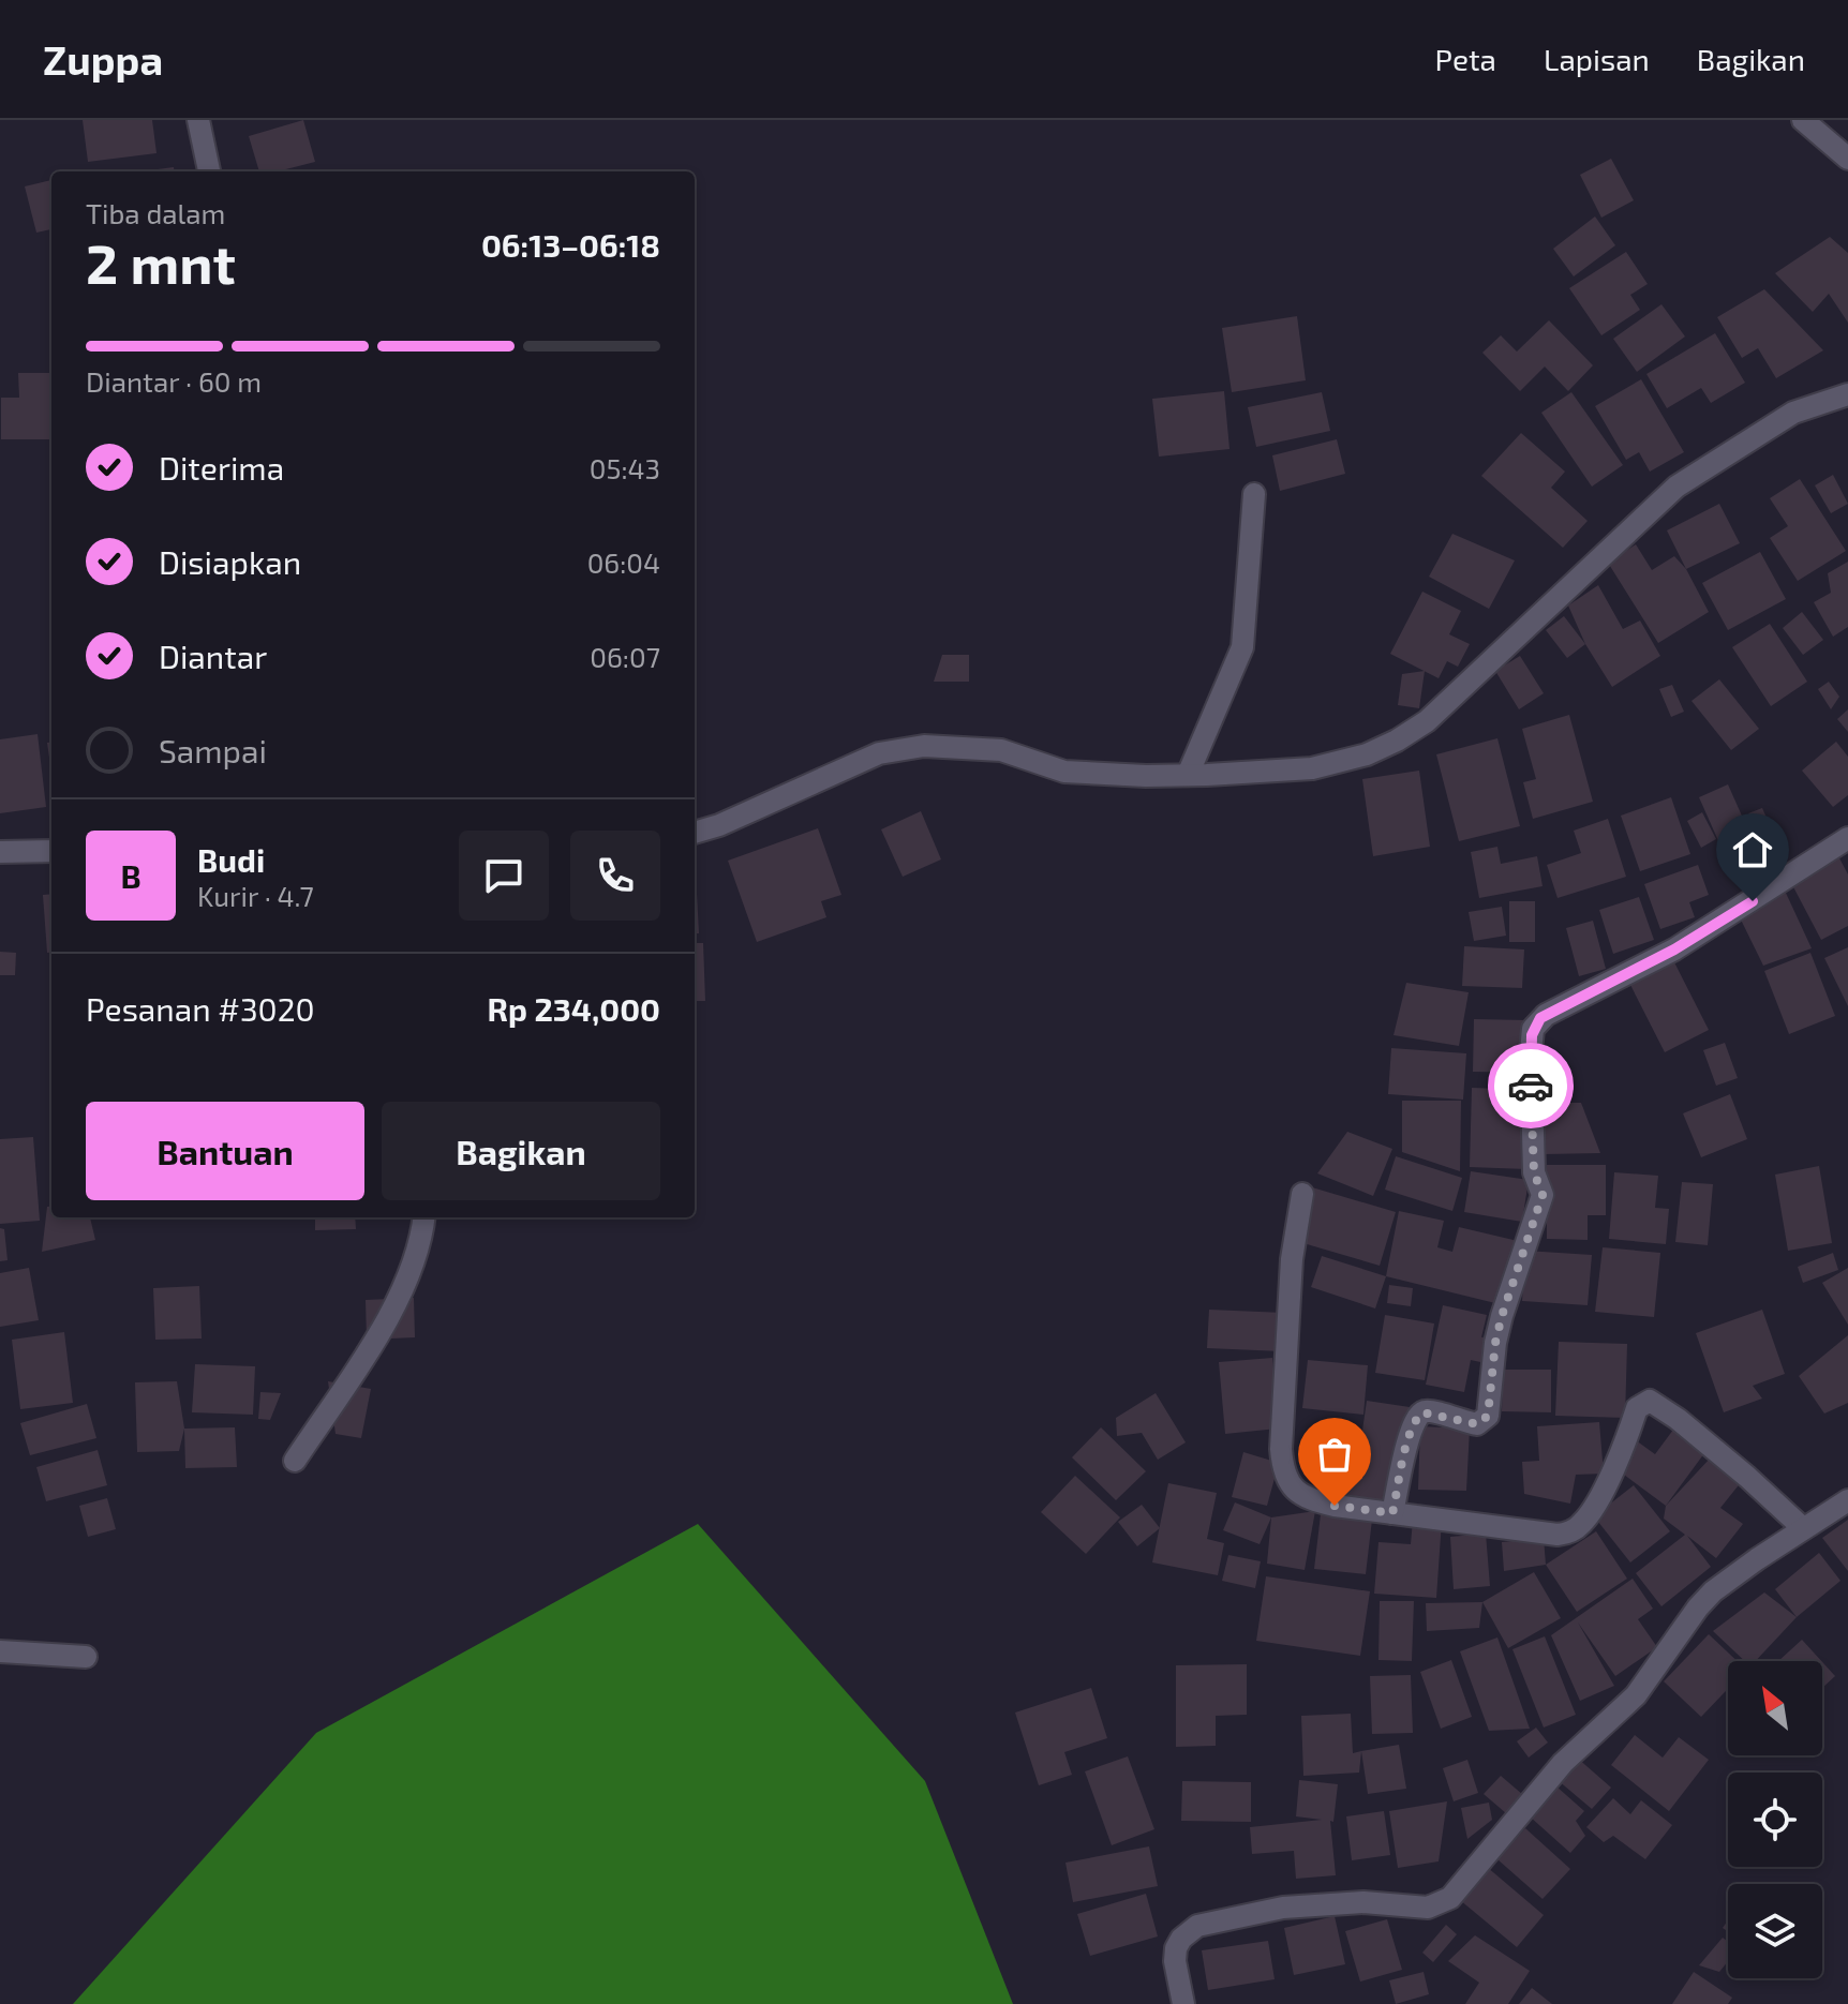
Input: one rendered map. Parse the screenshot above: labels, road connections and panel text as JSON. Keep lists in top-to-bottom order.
{
  "north": "top left",
  "page": {
    "header": "Zuppa",
    "nav": ["Peta", "Lapisan", "Bagikan"],
    "heading": ["2 mnt", "Tiba dalam", "06:13–06:18"],
    "panel": [
      "Budi",
      "Kurir · 4.7",
      "Pesanan #3020",
      "Rp 234,000"
    ],
    "bar": "Diantar · 60 m",
    "list": [
      ["Diterima", "05:43"],
      ["Disiapkan", "06:04"],
      ["Diantar", "06:07"],
      "Sampai"
    ],
    "round": "B",
    "buttons": ["Bantuan", "Bagikan"]
  }
}
